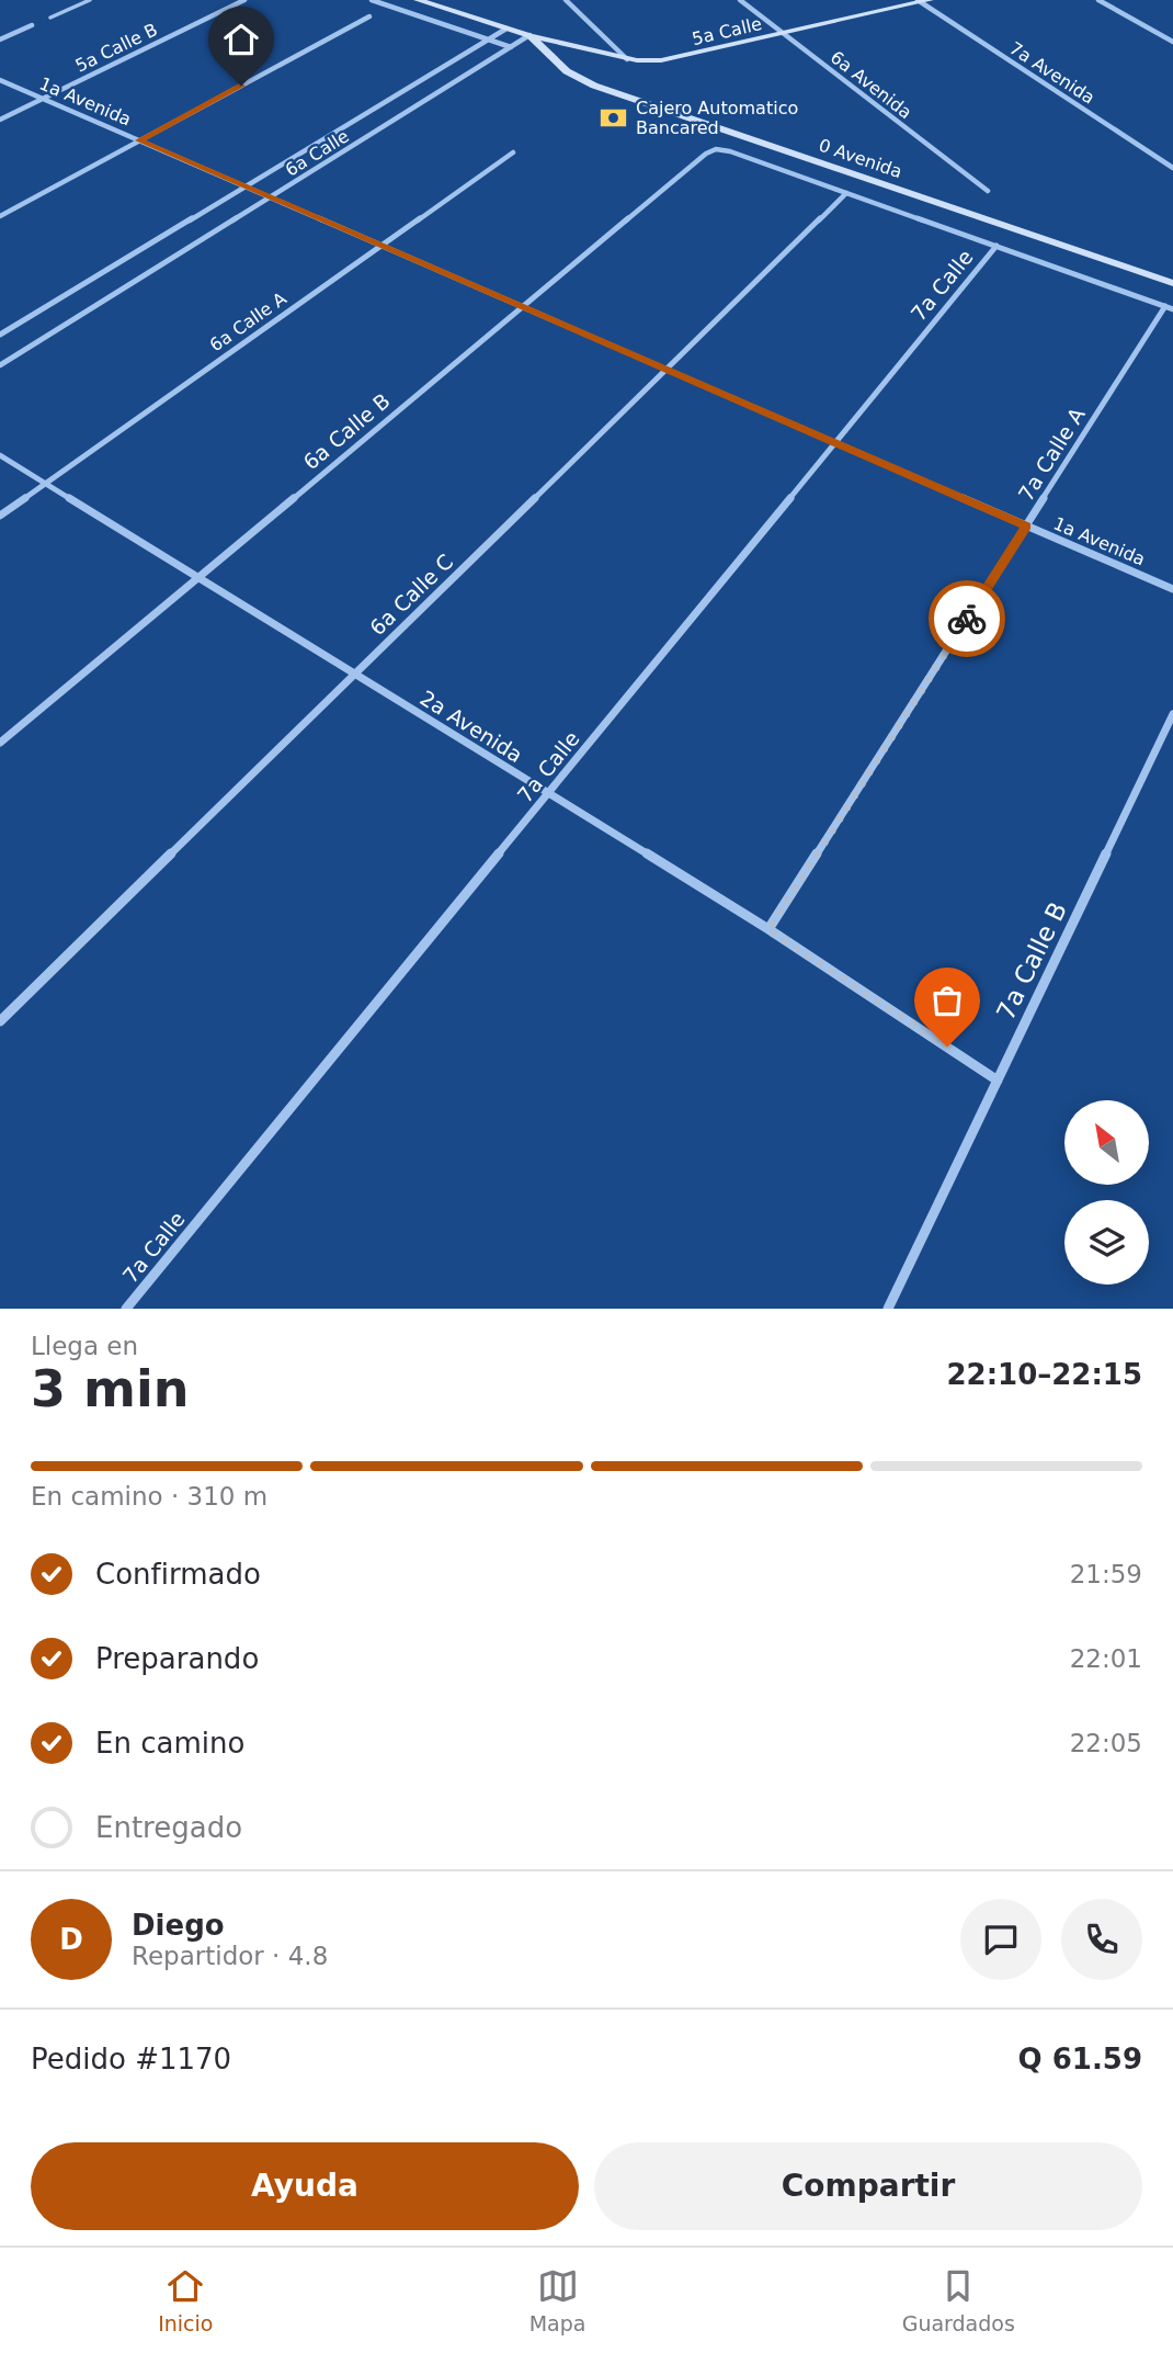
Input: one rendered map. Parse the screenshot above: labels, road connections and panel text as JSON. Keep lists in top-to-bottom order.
{
  "streets": {
    "street": [
      "5a Calle",
      "5a Calle B",
      "7a Avenida",
      "6a Avenida",
      "1a Avenida",
      "6a Calle",
      "0 Avenida",
      "7a Calle",
      "6a Calle A",
      "6a Calle B",
      "7a Calle A",
      "6a Calle C",
      "2a Avenida",
      "7a Calle B"
    ]
  },
  "crossings": [
    ["5a Calle", "7a Avenida"],
    ["5a Calle", "6a Avenida"],
    ["5a Calle", "6a Calle"],
    ["5a Calle", "0 Avenida"],
    ["5a Calle B", "1a Avenida"],
    ["1a Avenida", "6a Calle"],
    ["1a Avenida", "7a Calle"],
    ["1a Avenida", "6a Calle A"],
    ["1a Avenida", "6a Calle B"],
    ["1a Avenida", "7a Calle A"],
    ["1a Avenida", "6a Calle C"],
    ["6a Calle", "0 Avenida"],
    ["7a Calle", "2a Avenida"],
    ["6a Calle A", "2a Avenida"],
    ["6a Calle B", "6a Calle C"],
    ["6a Calle B", "2a Avenida"],
    ["7a Calle A", "2a Avenida"],
    ["6a Calle C", "2a Avenida"],
    ["2a Avenida", "7a Calle B"]
  ],
  "places": {
    "bank": ["Cajero Automatico Bancared"]
  },
  "north": "top left",
  "page": {
    "heading": ["3 min", "Llega en", "22:10–22:15"],
    "panel": [
      "Diego",
      "Repartidor · 4.8",
      "Pedido #1170",
      "Q 61.59"
    ],
    "bar": "En camino · 310 m",
    "list": [
      ["Confirmado", "21:59"],
      ["Preparando", "22:01"],
      ["En camino", "22:05"],
      "Entregado"
    ],
    "round": "D",
    "buttons": ["Ayuda", "Compartir"],
    "tabs": ["Inicio", "Mapa", "Guardados"]
  }
}
